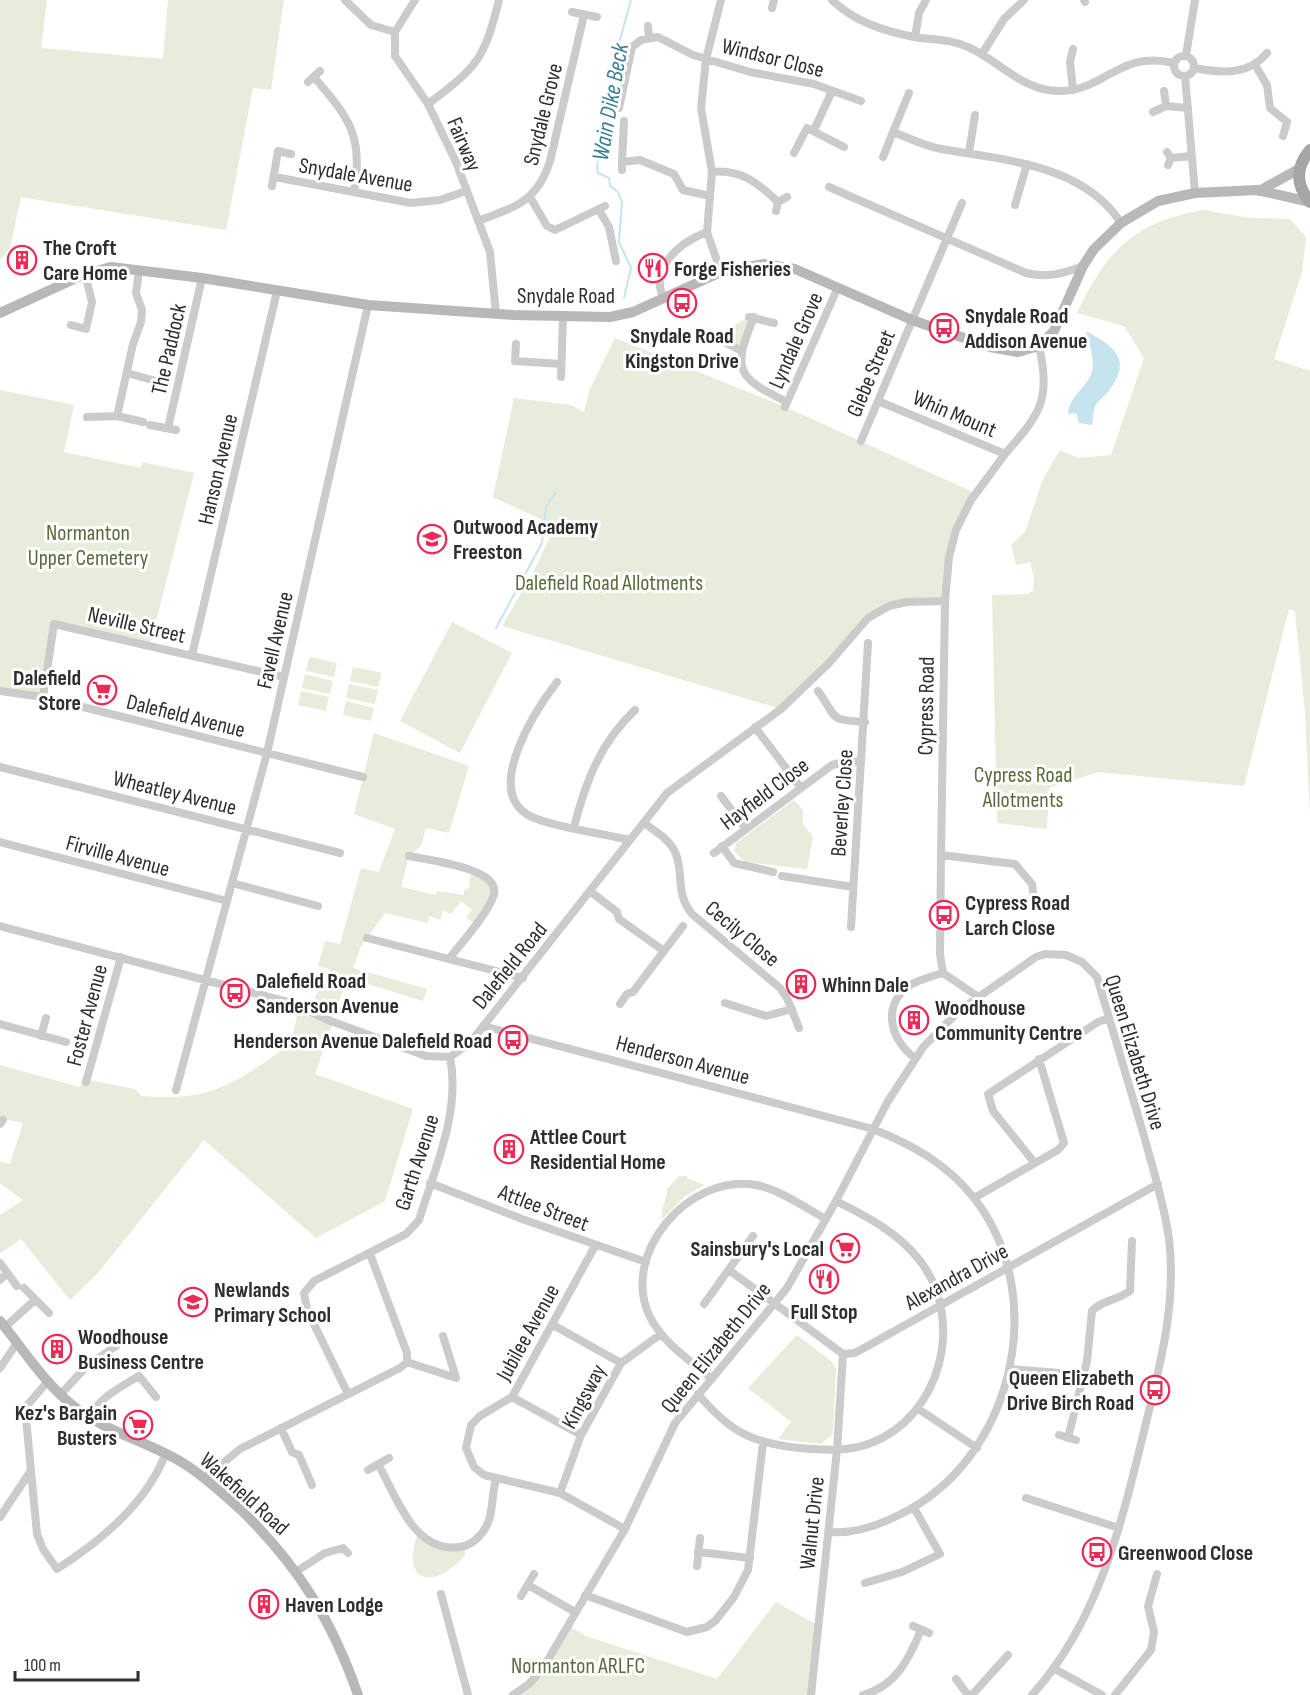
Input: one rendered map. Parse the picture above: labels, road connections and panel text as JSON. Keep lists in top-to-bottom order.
{
  "streets": {
    "street": [
      "Windsor Close",
      "Snydale Grove",
      "Fairway",
      "Snydale Avenue",
      "Snydale Road",
      "Lyndale Grove",
      "The Paddock",
      "Glebe Street",
      "Whin Mount",
      "Hanson Avenue",
      "Neville Street",
      "Favell Avenue",
      "Cypress Road",
      "Dalefield Avenue",
      "Wheatley Avenue",
      "Hayfield Close",
      "Beverley Close",
      "Firville Avenue",
      "Cecily Close",
      "Dalefield Road",
      "Foster Avenue",
      "Queen Elizabeth Drive",
      "Henderson Avenue",
      "Garth Avenue",
      "Attlee Street",
      "Alexandra Drive",
      "Jubilee Avenue",
      "Kingsway",
      "Wakefield Road",
      "Walnut Drive"
    ]
  },
  "crossings": [
    ["Snydale Grove", "Fairway"],
    ["Fairway", "Snydale Avenue"],
    ["Fairway", "Snydale Road"],
    ["Snydale Road", "Lyndale Grove"],
    ["Snydale Road", "The Paddock"],
    ["Snydale Road", "Glebe Street"],
    ["Snydale Road", "Whin Mount"],
    ["Snydale Road", "Hanson Avenue"],
    ["Snydale Road", "Favell Avenue"],
    ["Glebe Street", "Whin Mount"],
    ["Whin Mount", "Cypress Road"],
    ["Hanson Avenue", "Neville Street"],
    ["Neville Street", "Favell Avenue"],
    ["Neville Street", "Dalefield Avenue"],
    ["Favell Avenue", "Dalefield Avenue"],
    ["Favell Avenue", "Wheatley Avenue"],
    ["Favell Avenue", "Firville Avenue"],
    ["Cypress Road", "Dalefield Road"],
    ["Hayfield Close", "Beverley Close"],
    ["Cecily Close", "Dalefield Road"],
    ["Dalefield Road", "Henderson Avenue"],
    ["Dalefield Road", "Garth Avenue"],
    ["Queen Elizabeth Drive", "Henderson Avenue"],
    ["Queen Elizabeth Drive", "Alexandra Drive"],
    ["Queen Elizabeth Drive", "Jubilee Avenue"],
    ["Henderson Avenue", "Alexandra Drive"],
    ["Henderson Avenue", "Walnut Drive"],
    ["Garth Avenue", "Attlee Street"],
    ["Attlee Street", "Jubilee Avenue"],
    ["Alexandra Drive", "Walnut Drive"],
    ["Jubilee Avenue", "Kingsway"]
  ],
  "water": ["Wain Dike Beck"],
  "parks": [
    "Normanton Upper Cemetery",
    "Dalefield Road Allotments",
    "Cypress Road Allotments",
    "Normanton ARLFC"
  ],
  "places": {
    "building": [
      "The Croft Care Home",
      "Whinn Dale",
      "Woodhouse Community Centre",
      "Attlee Court Residential Home",
      "Woodhouse Business Centre",
      "Haven Lodge"
    ],
    "restaurant": ["Forge Fisheries", "Full Stop"],
    "bus stop": [
      "Snydale Road Kingston Drive",
      "Snydale Road Addison Avenue",
      "Cypress Road Larch Close",
      "Dalefield Road Sanderson Avenue",
      "Henderson Avenue Dalefield Road",
      "Queen Elizabeth Drive Birch Road",
      "Greenwood Close"
    ],
    "school or university": ["Outwood Academy Freeston", "Newlands Primary School"],
    "supermarket": ["Dalefield Store", "Sainsbury's Local", "Kez's Bargain Busters"]
  },
  "scale_bar": "100 m"
}
